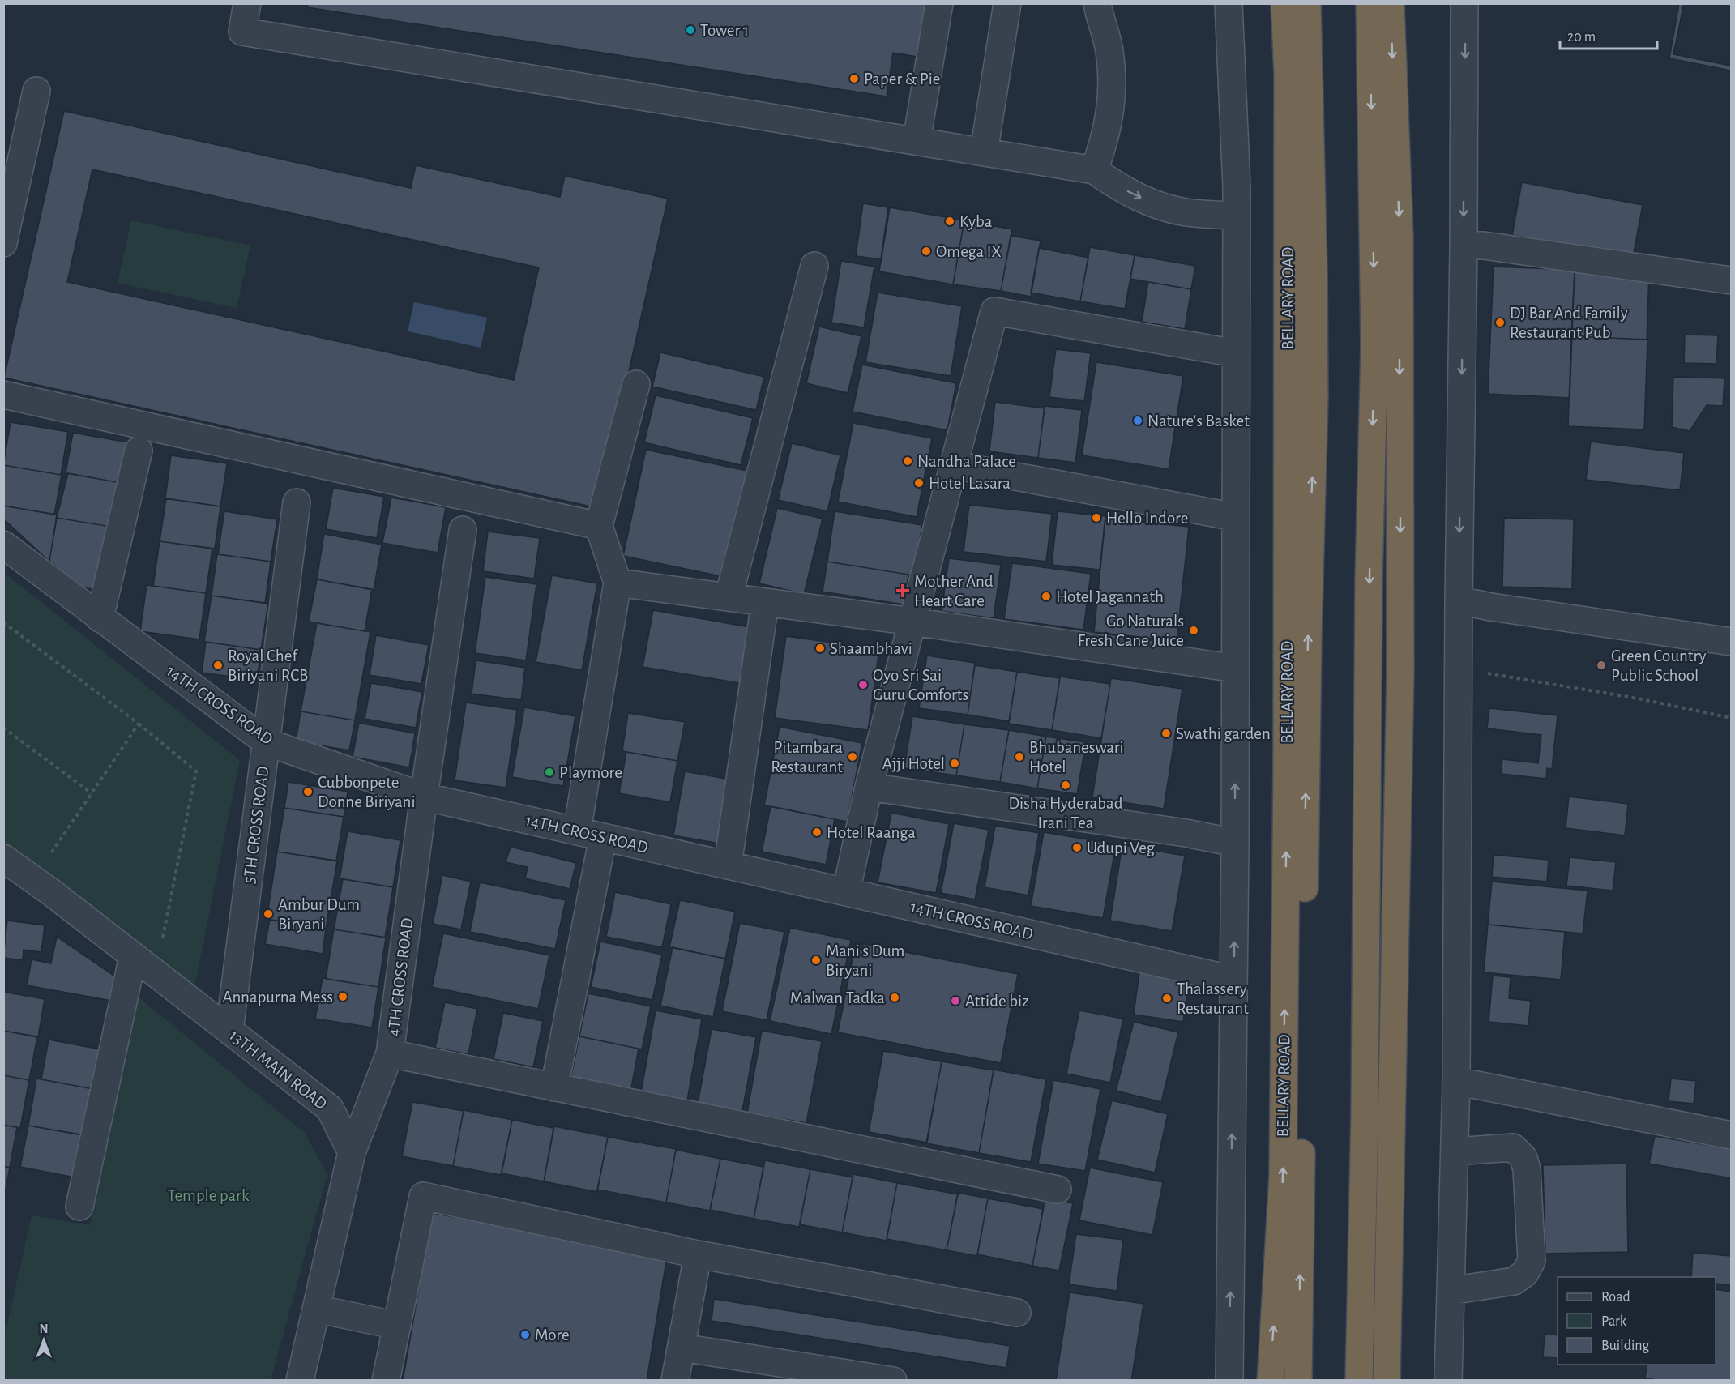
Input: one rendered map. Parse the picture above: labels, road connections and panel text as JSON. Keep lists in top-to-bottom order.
{
  "streets": {
    "highway": ["BELLARY ROAD"],
    "street": [
      "14TH CROSS ROAD",
      "5TH CROSS ROAD",
      "4TH CROSS ROAD",
      "13TH MAIN ROAD"
    ]
  },
  "crossings": [
    ["14TH CROSS ROAD", "5TH CROSS ROAD"],
    ["14TH CROSS ROAD", "4TH CROSS ROAD"],
    ["5TH CROSS ROAD", "13TH MAIN ROAD"],
    ["4TH CROSS ROAD", "13TH MAIN ROAD"]
  ],
  "parks": ["Temple park"],
  "places": {
    "other": [
      "Tower 1",
      "Paper & Pie",
      "Kyba",
      "Omega IX",
      "DJ Bar And Family Restaurant Pub",
      "Nature's Basket",
      "Nandha Palace",
      "Hotel Lasara",
      "Hello Indore",
      "Hotel Jagannath",
      "Go Naturals Fresh Cane Juice",
      "Shaambhavi",
      "Royal Chef Biriyani RCB",
      "Green Country Public School",
      "Oyo Sri Sai Guru Comforts",
      "Swathi garden",
      "Pitambara Restaurant",
      "Bhubaneswari Hotel",
      "Ajji Hotel",
      "Playmore",
      "Disha Hyderabad Irani Tea",
      "Cubbonpete Donne Biriyani",
      "Hotel Raanga",
      "Udupi Veg",
      "Ambur Dum Biryani",
      "Mani's Dum Biryani",
      "Annapurna Mess",
      "Malwan Tadka",
      "Thalassery Restaurant",
      "Attide biz",
      "More"
    ],
    "health": ["Mother And Heart Care"]
  },
  "legend": ["Road", "Park", "Building"],
  "scale_bar": "20 m",
  "north": "top"
}
